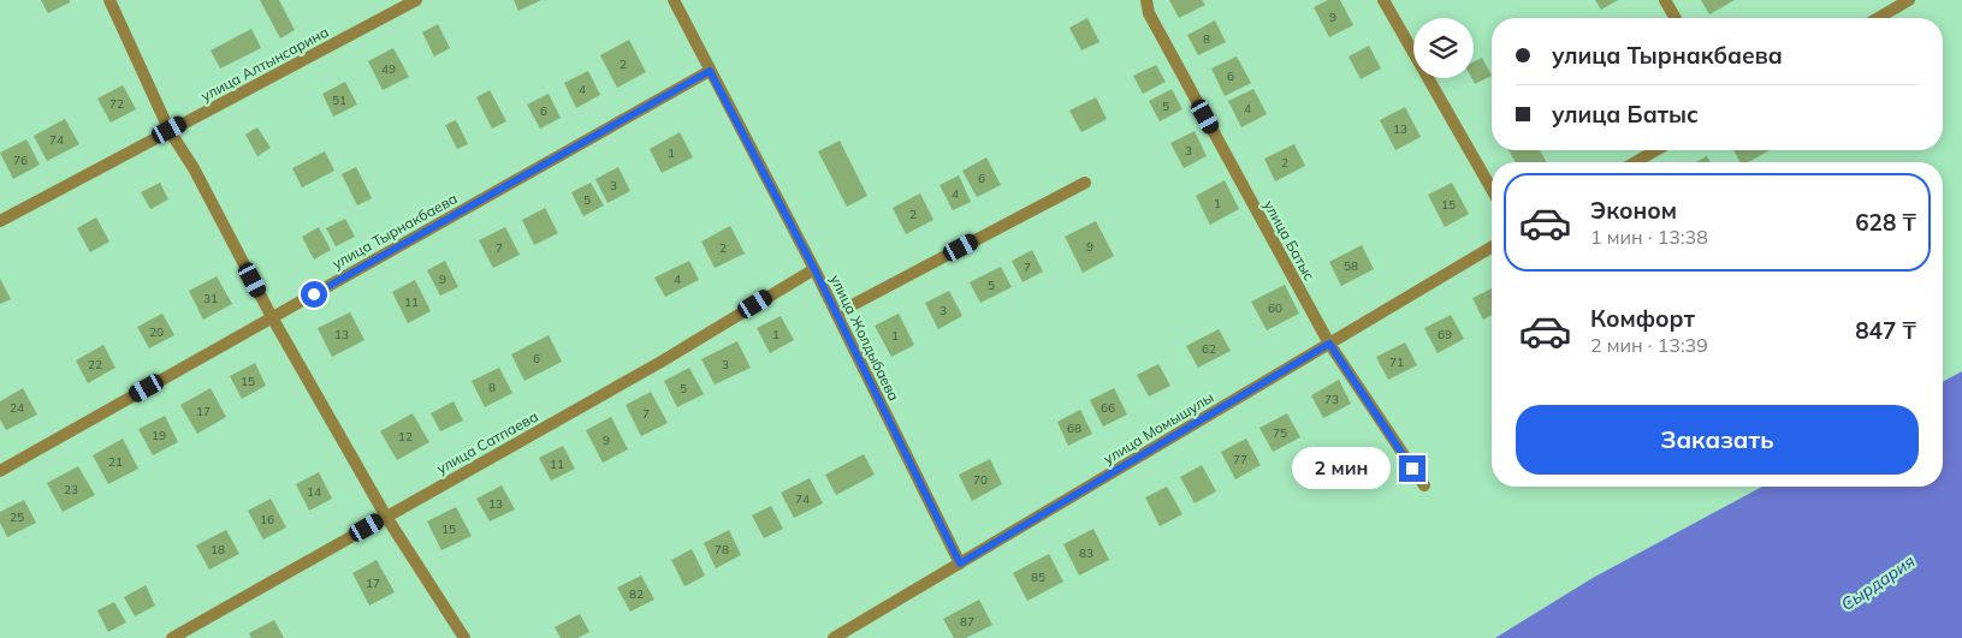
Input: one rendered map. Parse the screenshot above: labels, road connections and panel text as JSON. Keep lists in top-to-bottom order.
{
  "streets": {
    "street": [
      "улица Алтынсарина",
      "улица Тырнакбаева",
      "улица Батыс",
      "улица Жолдыбаева",
      "улица Момышулы",
      "улица Сатпаева"
    ]
  },
  "crossings": [
    ["улица Тырнакбаева", "улица Жолдыбаева"],
    ["улица Батыс", "улица Момышулы"],
    ["улица Жолдыбаева", "улица Момышулы"],
    ["улица Жолдыбаева", "улица Сатпаева"]
  ],
  "water": ["Сырдария"],
  "house_numbers": [
    "9",
    "8",
    "2",
    "49",
    "6",
    "4",
    "51",
    "72",
    "5",
    "4",
    "6",
    "13",
    "74",
    "3",
    "1",
    "76",
    "2",
    "6",
    "3",
    "4",
    "5",
    "1",
    "15",
    "2",
    "9",
    "7",
    "2",
    "58",
    "7",
    "9",
    "4",
    "5",
    "31",
    "11",
    "60",
    "3",
    "20",
    "13",
    "1",
    "69",
    "1",
    "62",
    "6",
    "71",
    "22",
    "3",
    "15",
    "8",
    "5",
    "73",
    "24",
    "66",
    "17",
    "7",
    "68",
    "75",
    "19",
    "12",
    "9",
    "77",
    "21",
    "11",
    "70",
    "23",
    "14",
    "74",
    "13",
    "25",
    "16",
    "15",
    "18",
    "78",
    "83",
    "85",
    "17",
    "82",
    "87"
  ],
  "page": {
    "banner": ["улица Тырнакбаева", "улица Батыс"],
    "list": [
      {
        "name": "Эконом",
        "note": "1 мин · 13:38",
        "value": "628 ₸"
      },
      {
        "name": "Комфорт",
        "note": "2 мин · 13:39",
        "value": "847 ₸"
      }
    ],
    "buttons": "Заказать",
    "bubble": "2 мин"
  }
}
